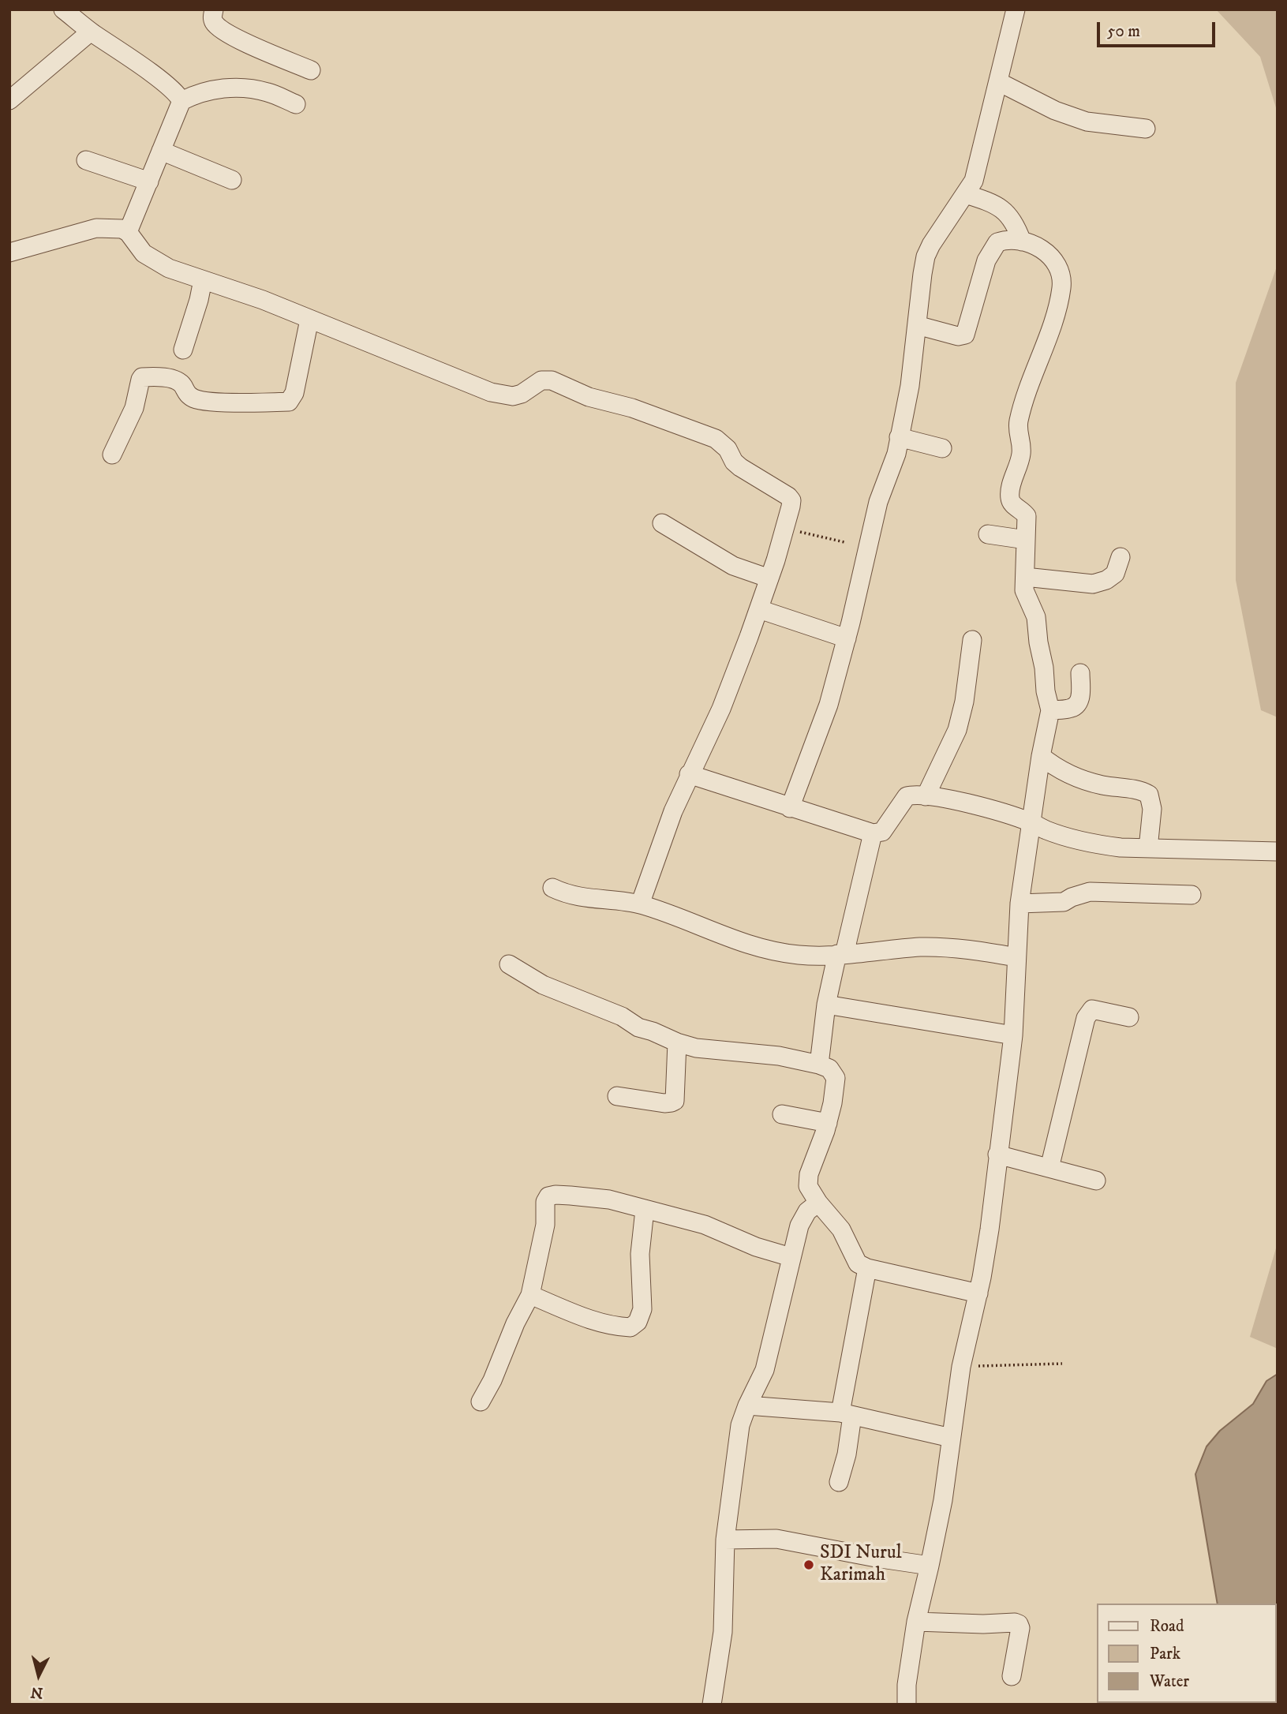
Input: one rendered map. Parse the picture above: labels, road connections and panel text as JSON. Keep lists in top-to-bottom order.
{
  "places": ["SDI Nurul Karimah"],
  "legend": ["Road", "Park", "Water"],
  "scale_bar": "50 m",
  "north": "bottom"
}
